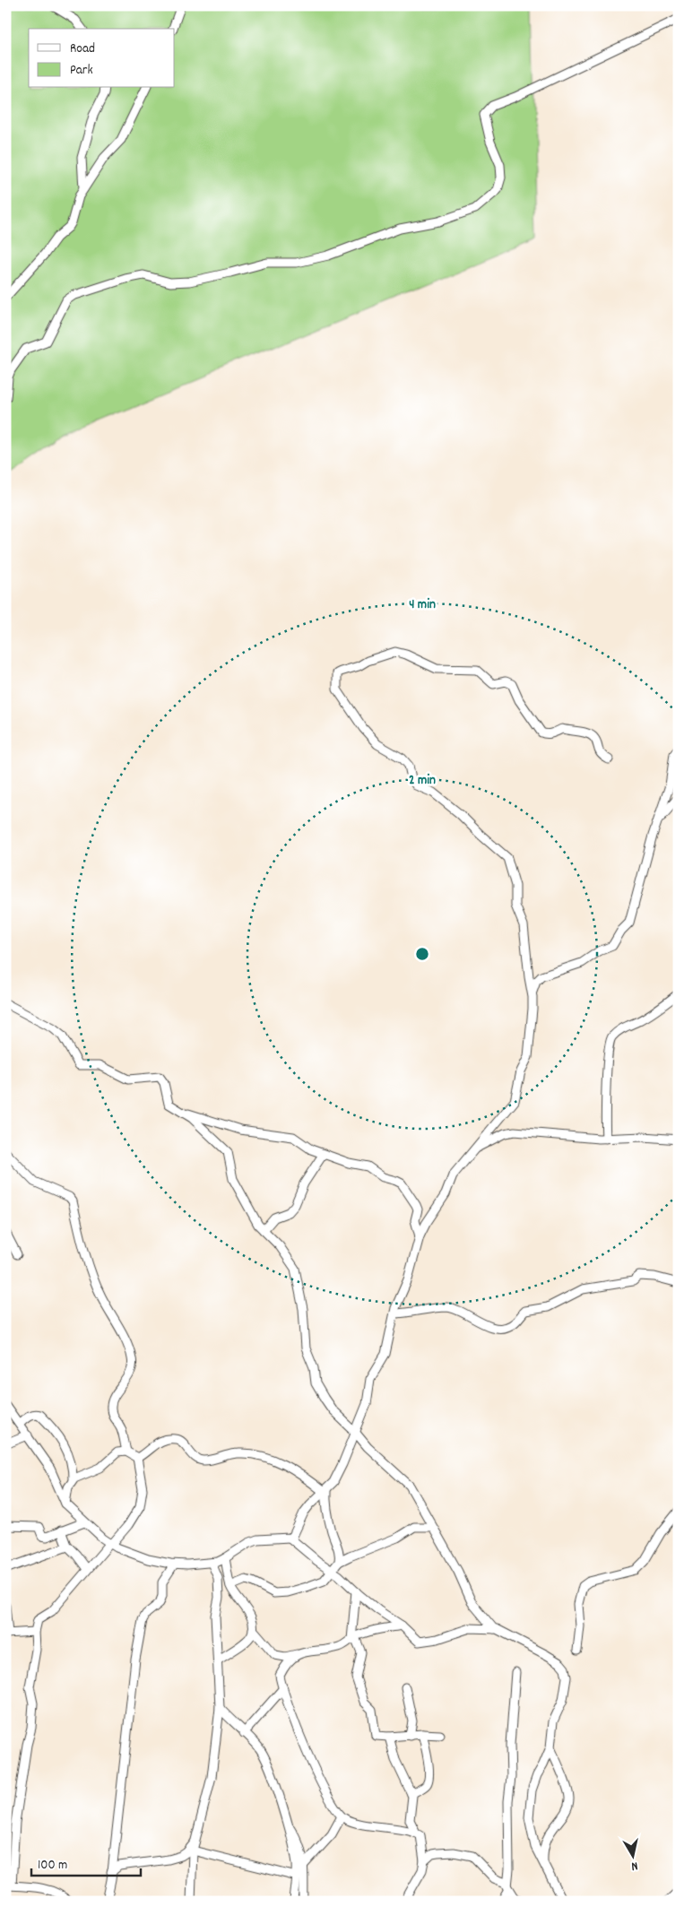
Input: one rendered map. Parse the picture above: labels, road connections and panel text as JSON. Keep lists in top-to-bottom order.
{
  "legend": ["Road", "Park"],
  "scale_bar": "100 m",
  "north": "bottom",
  "rings": ["4 min", "2 min"]
}
